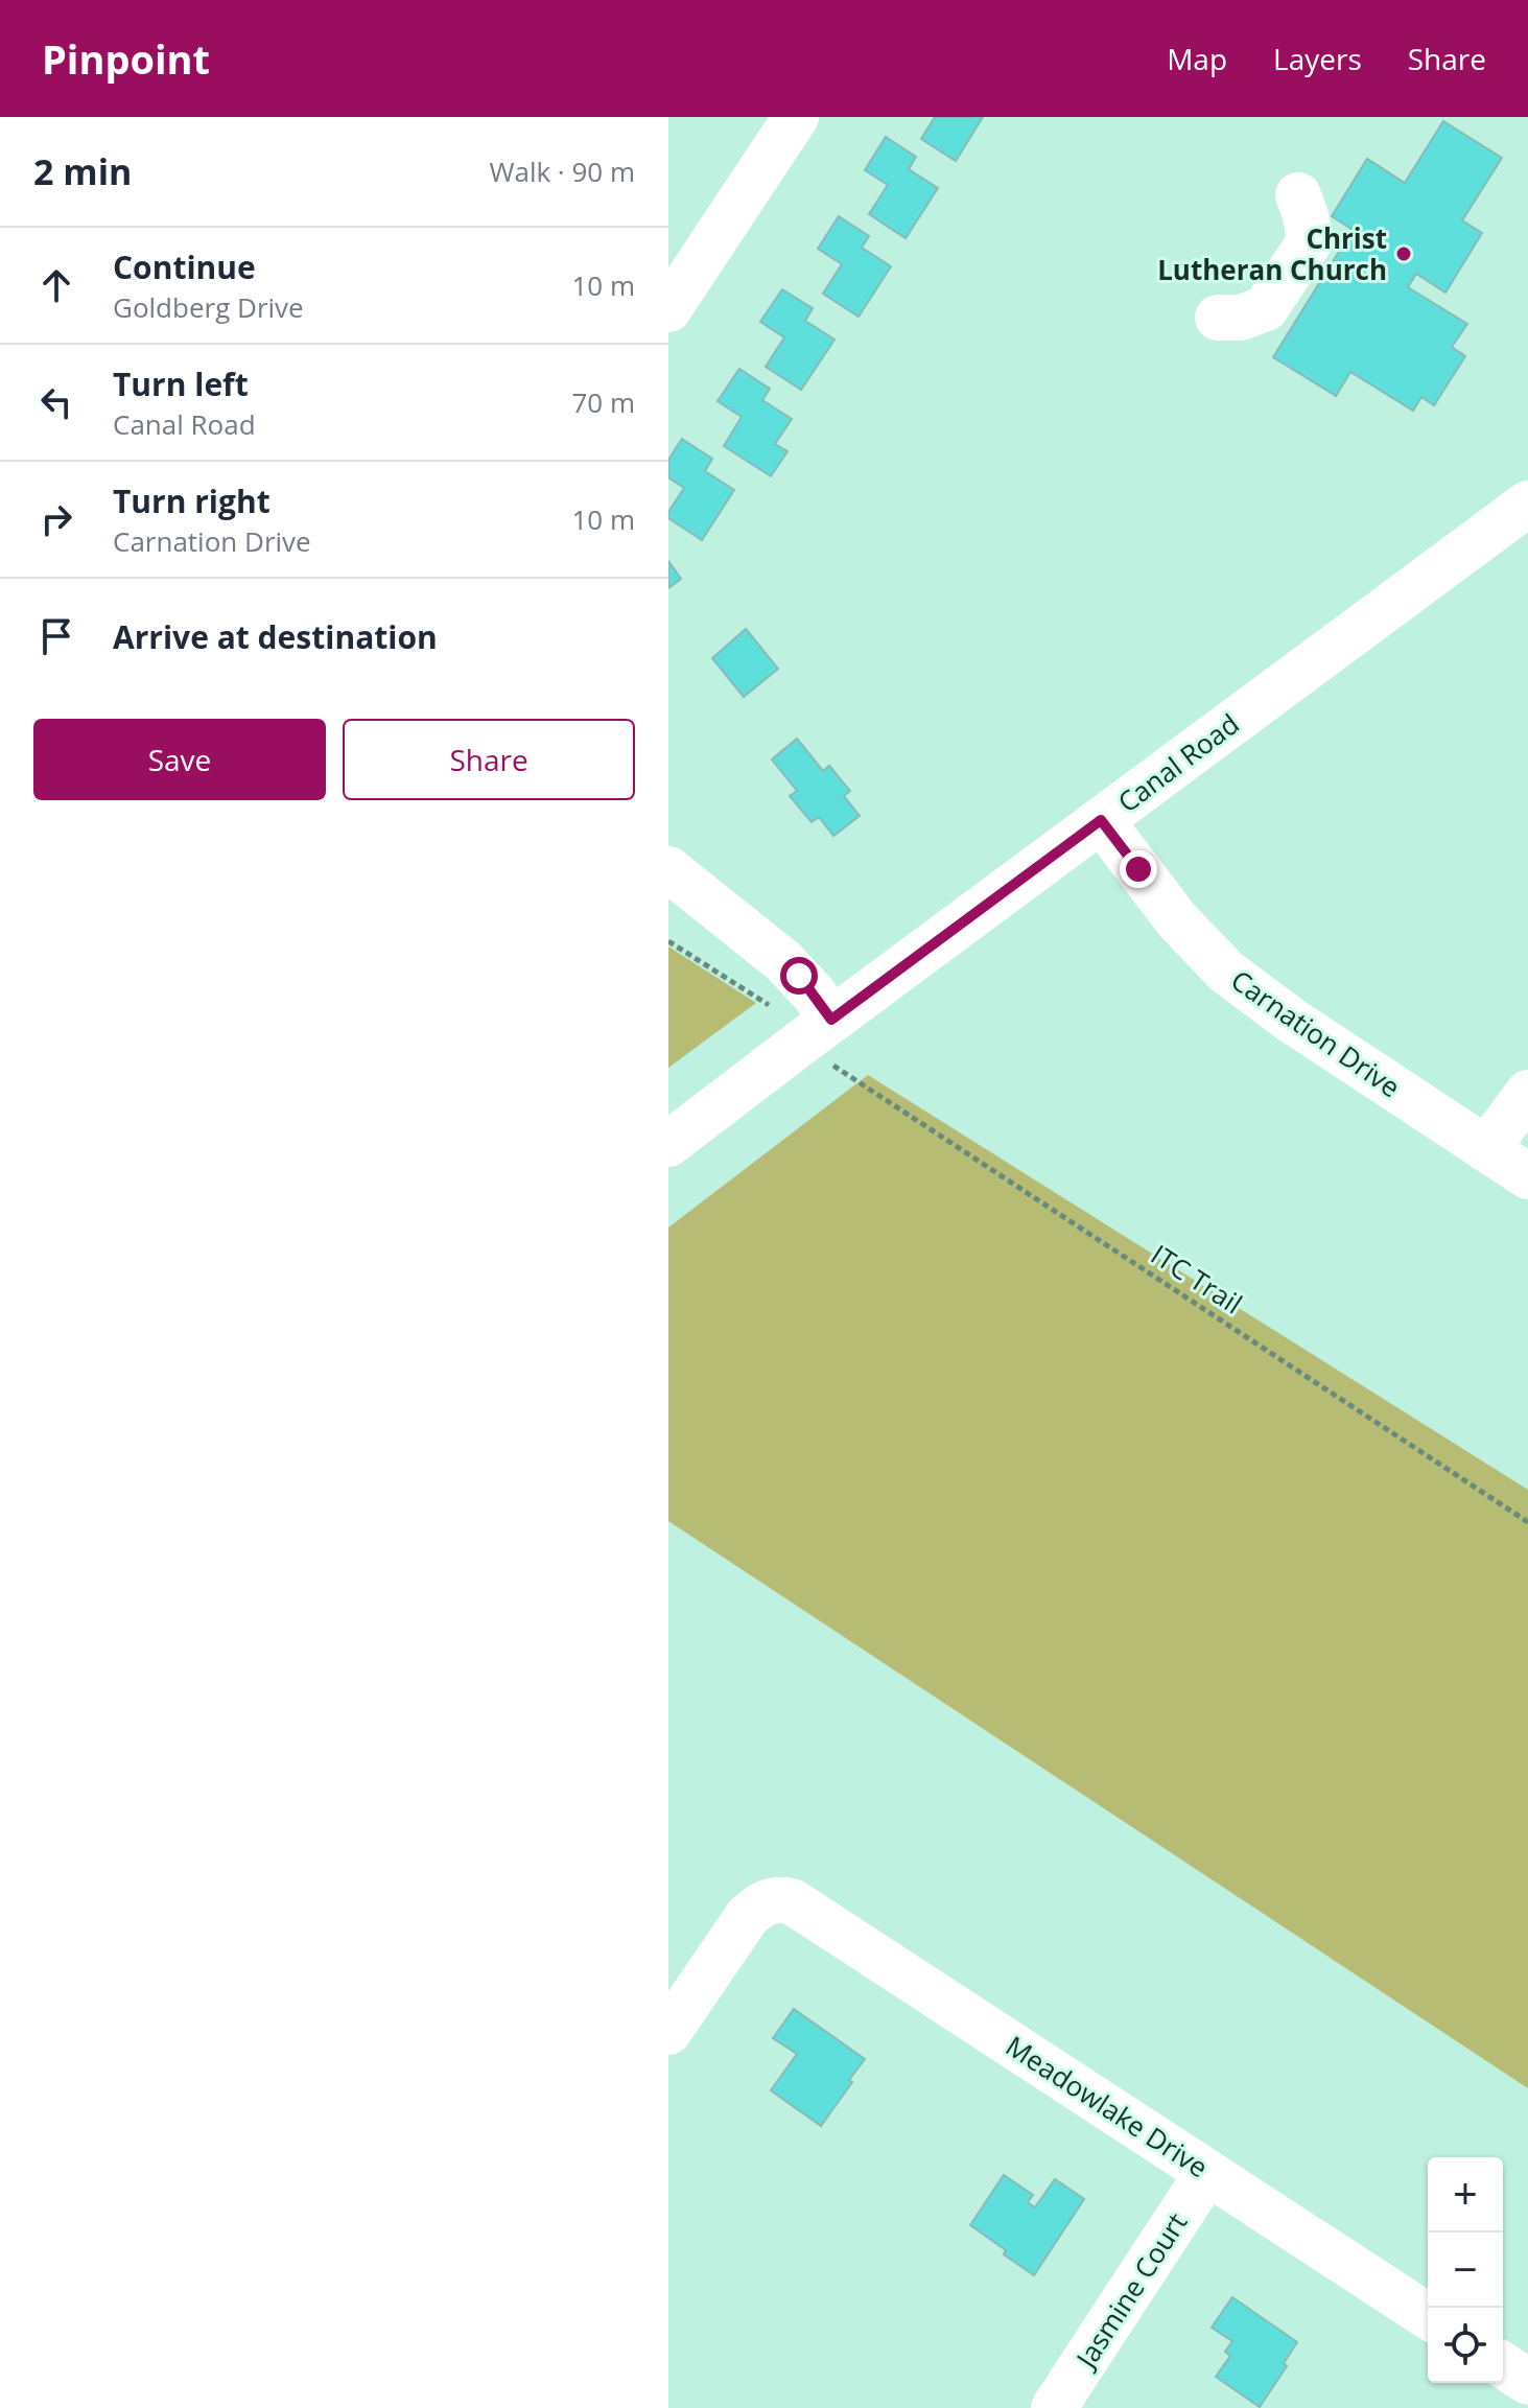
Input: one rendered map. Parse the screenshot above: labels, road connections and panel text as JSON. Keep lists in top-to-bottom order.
{
  "streets": {
    "street": [
      "Canal Road",
      "Carnation Drive",
      "Meadowlake Drive",
      "Jasmine Court"
    ],
    "path": ["ITC Trail"]
  },
  "crossings": [
    ["Canal Road", "Carnation Drive"],
    ["Meadowlake Drive", "Jasmine Court"]
  ],
  "places": ["Christ Lutheran Church"],
  "page": {
    "header": "Pinpoint",
    "nav": ["Map", "Layers", "Share"],
    "heading": ["2 min", "Walk · 90 m"],
    "list": [
      ["Continue", "Goldberg Drive", "10 m"],
      ["Turn left", "Canal Road", "70 m"],
      ["Turn right", "Carnation Drive", "10 m"],
      "Arrive at destination"
    ],
    "buttons": ["Save", "Share"],
    "map_buttons": ["+", "−"]
  }
}
